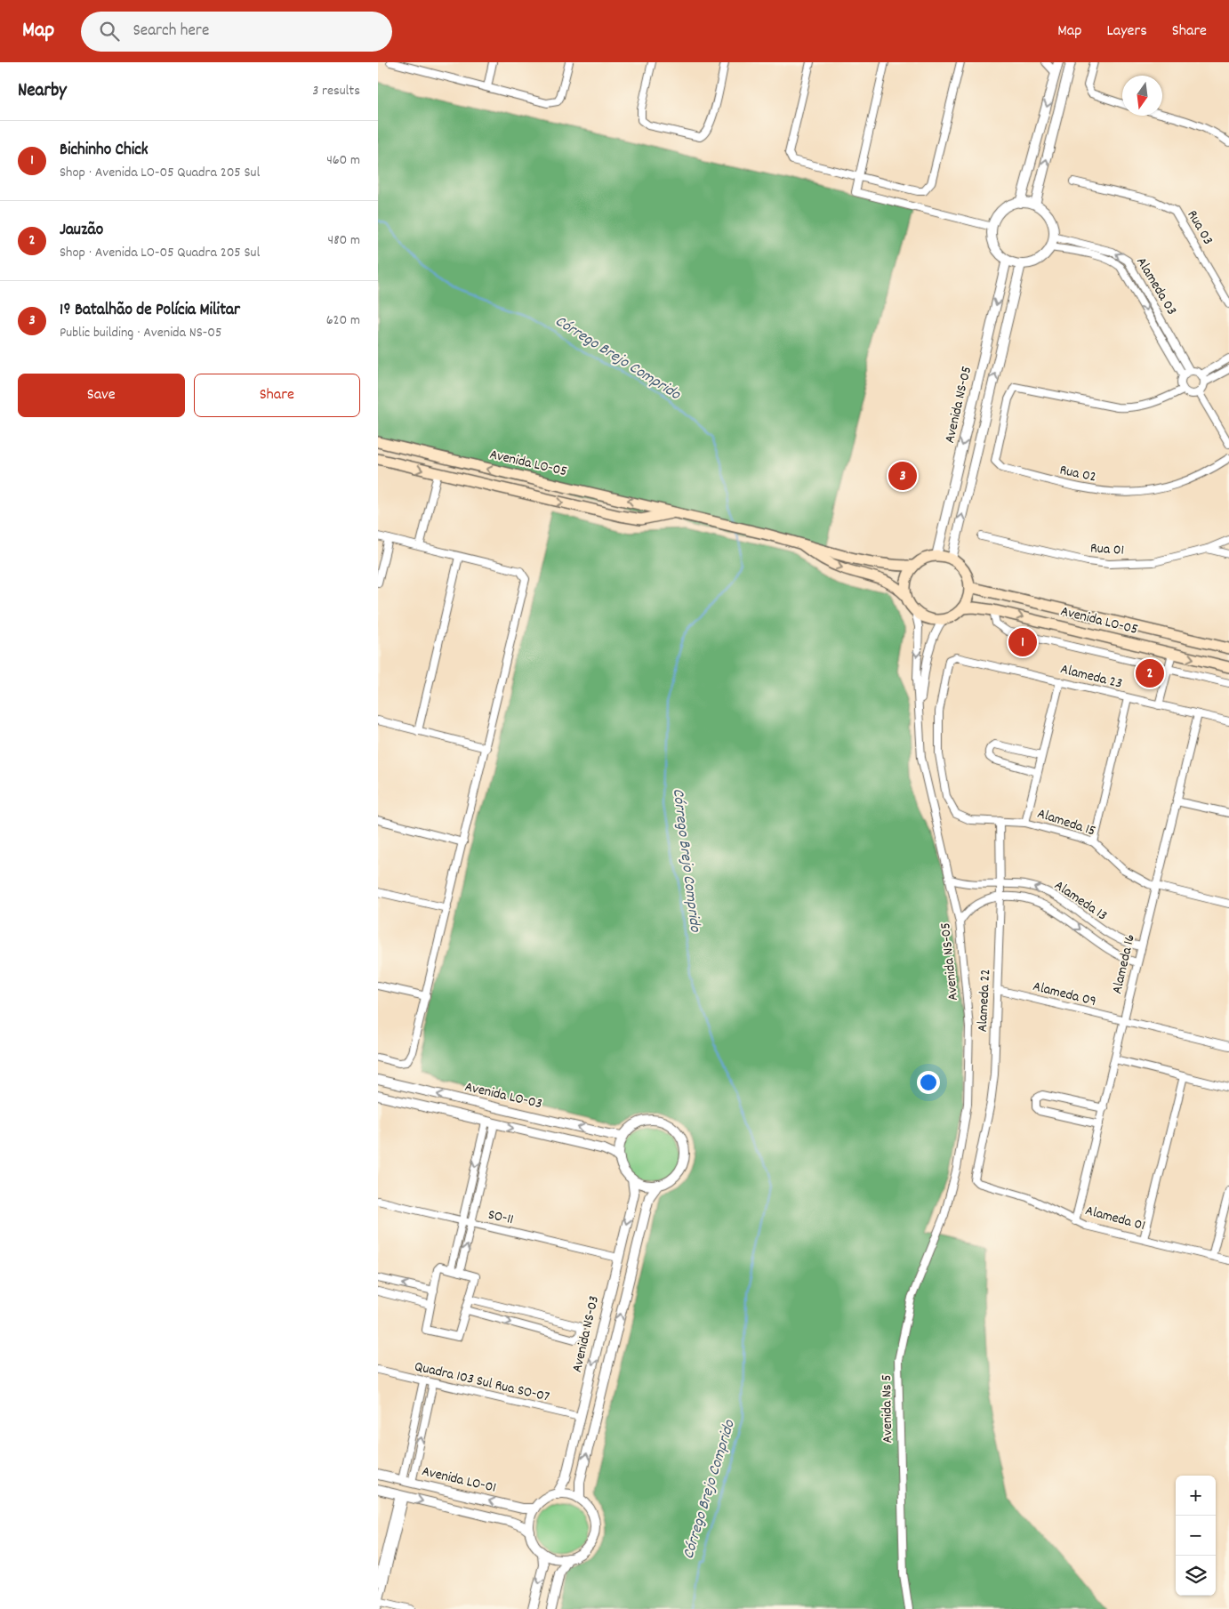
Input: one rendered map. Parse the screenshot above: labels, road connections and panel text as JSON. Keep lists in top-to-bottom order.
{
  "streets": {
    "main road": ["Avenida LO-05"],
    "street": [
      "Rua 03",
      "Alameda 03",
      "Avenida NS-05",
      "Rua 02",
      "Rua 01",
      "Alameda 23",
      "Alameda 15",
      "Alameda 13",
      "Alameda 16",
      "Alameda 09",
      "Alameda 22",
      "Avenida LO-03",
      "SO-11",
      "Alameda 01",
      "Avenida NS-03",
      "Quadra 103 Sul Rua SO-07",
      "Avenida Ns 5",
      "Avenida LO-01"
    ]
  },
  "crossings": [
    ["Alameda 03", "Avenida NS-05"],
    ["Alameda 03", "Rua 02"],
    ["Avenida NS-05", "Avenida LO-05"],
    ["Avenida NS-05", "Alameda 13"],
    ["Avenida NS-05", "Avenida Ns 5"],
    ["Alameda 23", "Alameda 15"],
    ["Alameda 23", "Alameda 16"],
    ["Alameda 15", "Alameda 16"],
    ["Alameda 15", "Alameda 22"],
    ["Alameda 13", "Alameda 16"],
    ["Alameda 13", "Alameda 22"],
    ["Alameda 16", "Alameda 09"],
    ["Alameda 16", "Alameda 01"],
    ["Alameda 09", "Alameda 22"],
    ["Alameda 22", "Alameda 01"],
    ["Avenida LO-03", "Avenida NS-03"],
    ["SO-11", "Avenida NS-03"],
    ["Avenida NS-03", "Quadra 103 Sul Rua SO-07"],
    ["Avenida NS-03", "Avenida LO-01"]
  ],
  "water": ["Córrego Brejo Comprido"],
  "north": "bottom",
  "page": {
    "header": "Map",
    "search": "Search here",
    "nav": ["Map", "Layers", "Share"],
    "heading": ["Nearby", "3 results"],
    "list": [
      {
        "mark": "1",
        "name": "Bichinho Chick",
        "note": "Shop · Avenida LO-05 Quadra 205 Sul",
        "value": "460 m"
      },
      {
        "mark": "2",
        "name": "Jauzão",
        "note": "Shop · Avenida LO-05 Quadra 205 Sul",
        "value": "480 m"
      },
      {
        "mark": "3",
        "name": "1º Batalhão de Polícia Militar",
        "note": "Public building · Avenida NS-05",
        "value": "620 m"
      }
    ],
    "buttons": ["Save", "Share"],
    "pins": ["3", "1", "2"],
    "map_buttons": ["+", "−"]
  }
}
